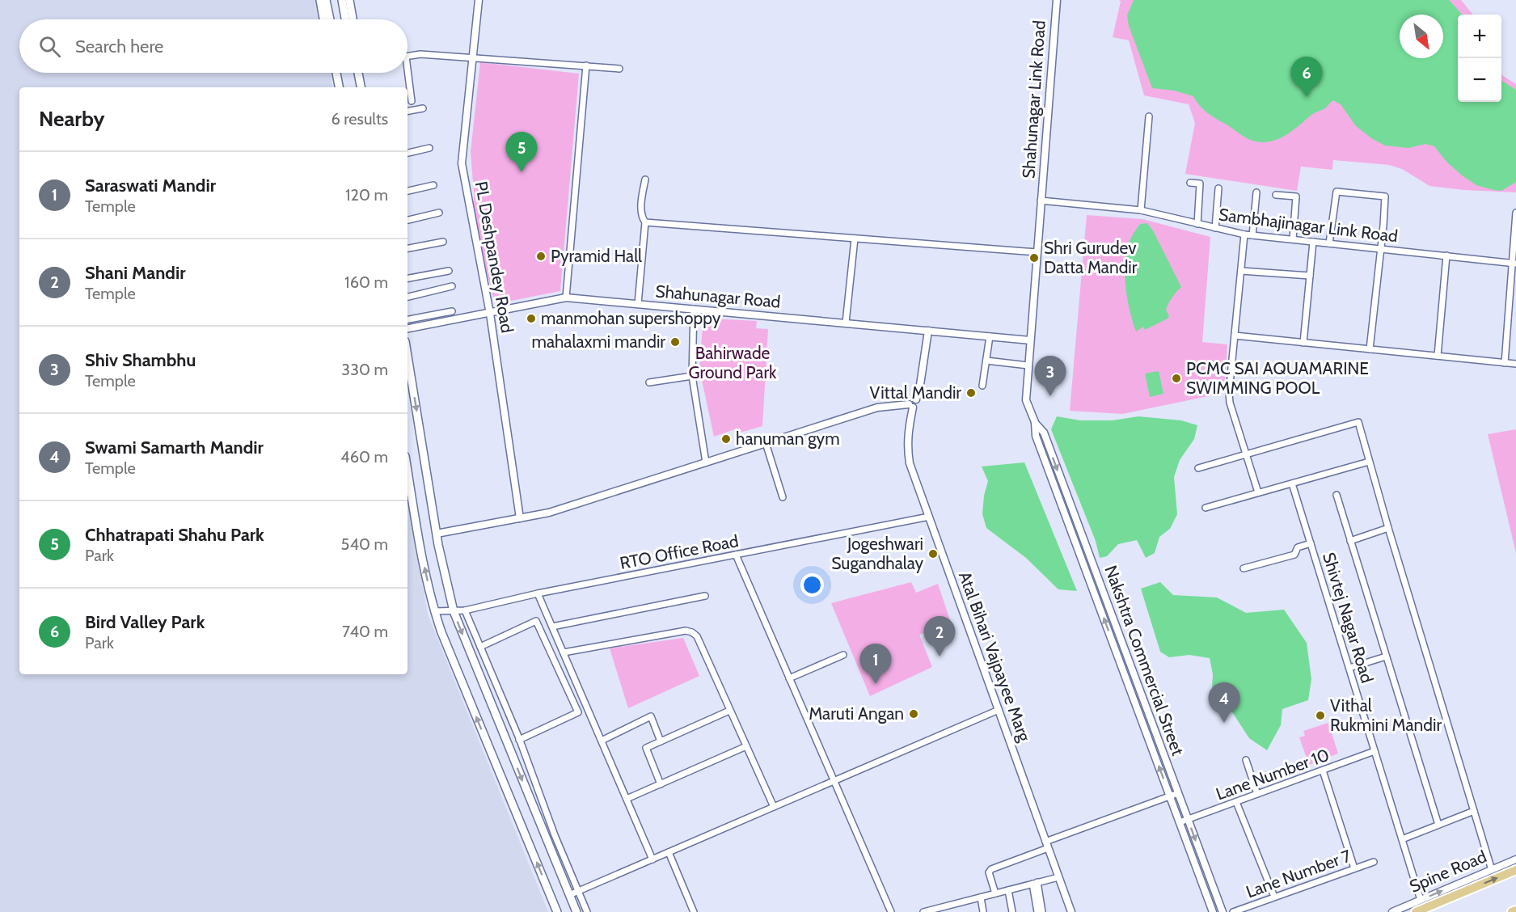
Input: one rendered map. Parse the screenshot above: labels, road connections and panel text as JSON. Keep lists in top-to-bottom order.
{
  "streets": {
    "main road": ["Spine Road"],
    "street": [
      "Shahunagar Link Road",
      "Sambhajinagar Link Road",
      "PL Deshpandey Road",
      "Shahunagar Road",
      "RTO Office Road",
      "Shivtej Nagar Road",
      "Atal Bihari Vajpayee Marg",
      "Nakshtra Commercial Street",
      "Lane Number 10",
      "Lane Number 7"
    ]
  },
  "crossings": [
    ["Shahunagar Link Road", "Sambhajinagar Link Road"],
    ["Shahunagar Link Road", "Nakshtra Commercial Street"],
    ["Sambhajinagar Link Road", "Nakshtra Commercial Street"],
    ["PL Deshpandey Road", "Shahunagar Road"],
    ["Shahunagar Road", "Nakshtra Commercial Street"],
    ["RTO Office Road", "Atal Bihari Vajpayee Marg"],
    ["Shivtej Nagar Road", "Lane Number 10"],
    ["Shivtej Nagar Road", "Spine Road"],
    ["Nakshtra Commercial Street", "Lane Number 10"]
  ],
  "parks": ["Bahirwade Ground Park"],
  "places": [
    "Pyramid Hall",
    "Shri Gurudev Datta Mandir",
    "manmohan supershoppy",
    "mahalaxmi mandir",
    "PCMC SAI AQUAMARINE SWIMMING POOL",
    "Vittal Mandir",
    "hanuman gym",
    "Jogeshwari Sugandhalay",
    "Maruti Angan",
    "Vithal Rukmini Mandir"
  ],
  "north": "bottom right",
  "page": {
    "map_buttons": ["+", "−"],
    "search": "Search here",
    "pins": [
      "6",
      "5",
      "3",
      "2",
      "1",
      "4"
    ],
    "heading": ["Nearby", "6 results"],
    "list": [
      {
        "mark": "1",
        "name": "Saraswati Mandir",
        "note": "Temple",
        "value": "120 m"
      },
      {
        "mark": "2",
        "name": "Shani Mandir",
        "note": "Temple",
        "value": "160 m"
      },
      {
        "mark": "3",
        "name": "Shiv Shambhu",
        "note": "Temple",
        "value": "330 m"
      },
      {
        "mark": "4",
        "name": "Swami Samarth Mandir",
        "note": "Temple",
        "value": "460 m"
      },
      {
        "mark": "5",
        "name": "Chhatrapati Shahu Park",
        "note": "Park",
        "value": "540 m"
      },
      {
        "mark": "6",
        "name": "Bird Valley Park",
        "note": "Park",
        "value": "740 m"
      }
    ]
  }
}
